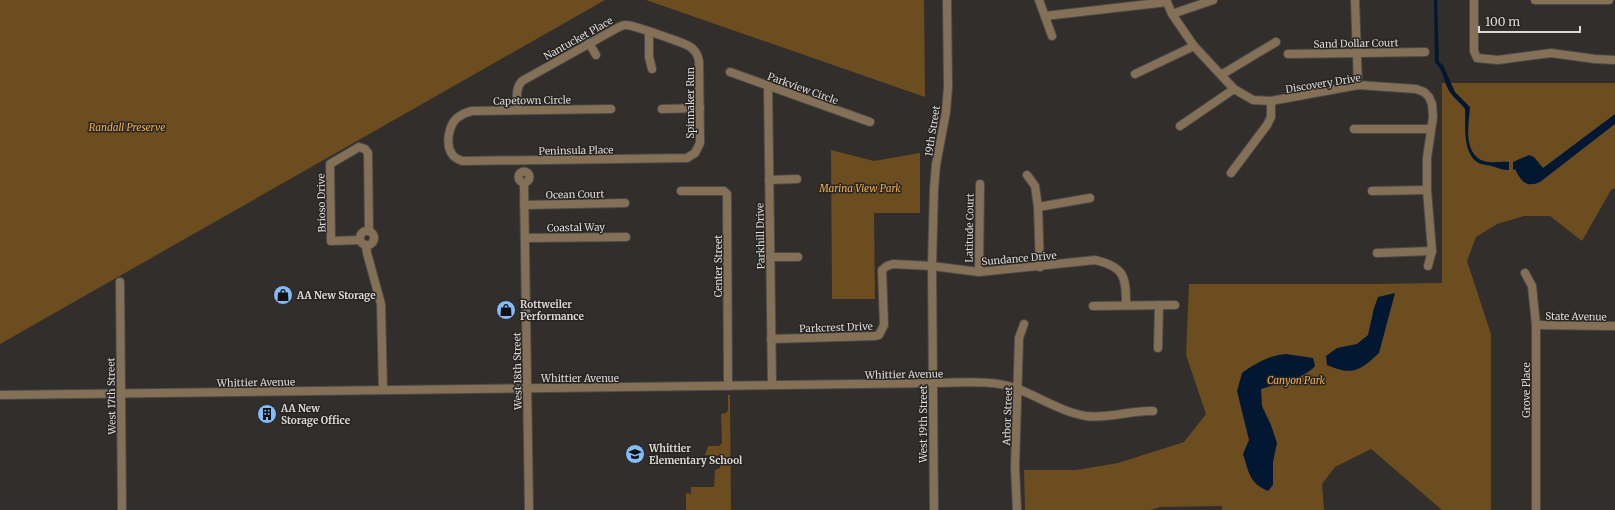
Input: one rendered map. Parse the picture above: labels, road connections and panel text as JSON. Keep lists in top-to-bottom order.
{
  "streets": {
    "street": [
      "Nantucket Place",
      "Sand Dollar Court",
      "Discovery Drive",
      "Parkview Circle",
      "Capetown Circle",
      "Spinnaker Run",
      "19th Street",
      "Peninsula Place",
      "Ocean Court",
      "Brioso Drive",
      "Coastal Way",
      "Latitude Court",
      "Parkhill Drive",
      "Sundance Drive",
      "Center Street",
      "State Avenue",
      "Parkcrest Drive",
      "West 18th Street",
      "Whittier Avenue",
      "Grove Place",
      "West 17th Street",
      "Arbor Street",
      "West 19th Street"
    ]
  },
  "crossings": [
    ["Nantucket Place", "Capetown Circle"],
    ["Nantucket Place", "Spinnaker Run"],
    ["Parkview Circle", "Parkhill Drive"],
    ["Capetown Circle", "Peninsula Place"],
    ["Spinnaker Run", "Peninsula Place"],
    ["19th Street", "Sundance Drive"],
    ["19th Street", "Parkcrest Drive"],
    ["19th Street", "West 19th Street"],
    ["Peninsula Place", "West 18th Street"],
    ["Ocean Court", "West 18th Street"],
    ["Brioso Drive", "Whittier Avenue"],
    ["Coastal Way", "West 18th Street"],
    ["Latitude Court", "Sundance Drive"],
    ["Parkhill Drive", "Parkcrest Drive"],
    ["Parkhill Drive", "Whittier Avenue"],
    ["Sundance Drive", "Parkcrest Drive"],
    ["Sundance Drive", "West 19th Street"],
    ["Center Street", "Whittier Avenue"],
    ["State Avenue", "Grove Place"],
    ["Parkcrest Drive", "West 19th Street"],
    ["West 18th Street", "Whittier Avenue"],
    ["Whittier Avenue", "West 17th Street"],
    ["Whittier Avenue", "Arbor Street"],
    ["Whittier Avenue", "West 19th Street"]
  ],
  "parks": ["Randall Preserve", "Marina View Park", "Canyon Park"],
  "places": {
    "shop": ["AA New Storage", "Rottweiler Performance"],
    "building": ["AA New Storage Office"],
    "school or university": ["Whittier Elementary School"]
  },
  "scale_bar": "100 m"
}
